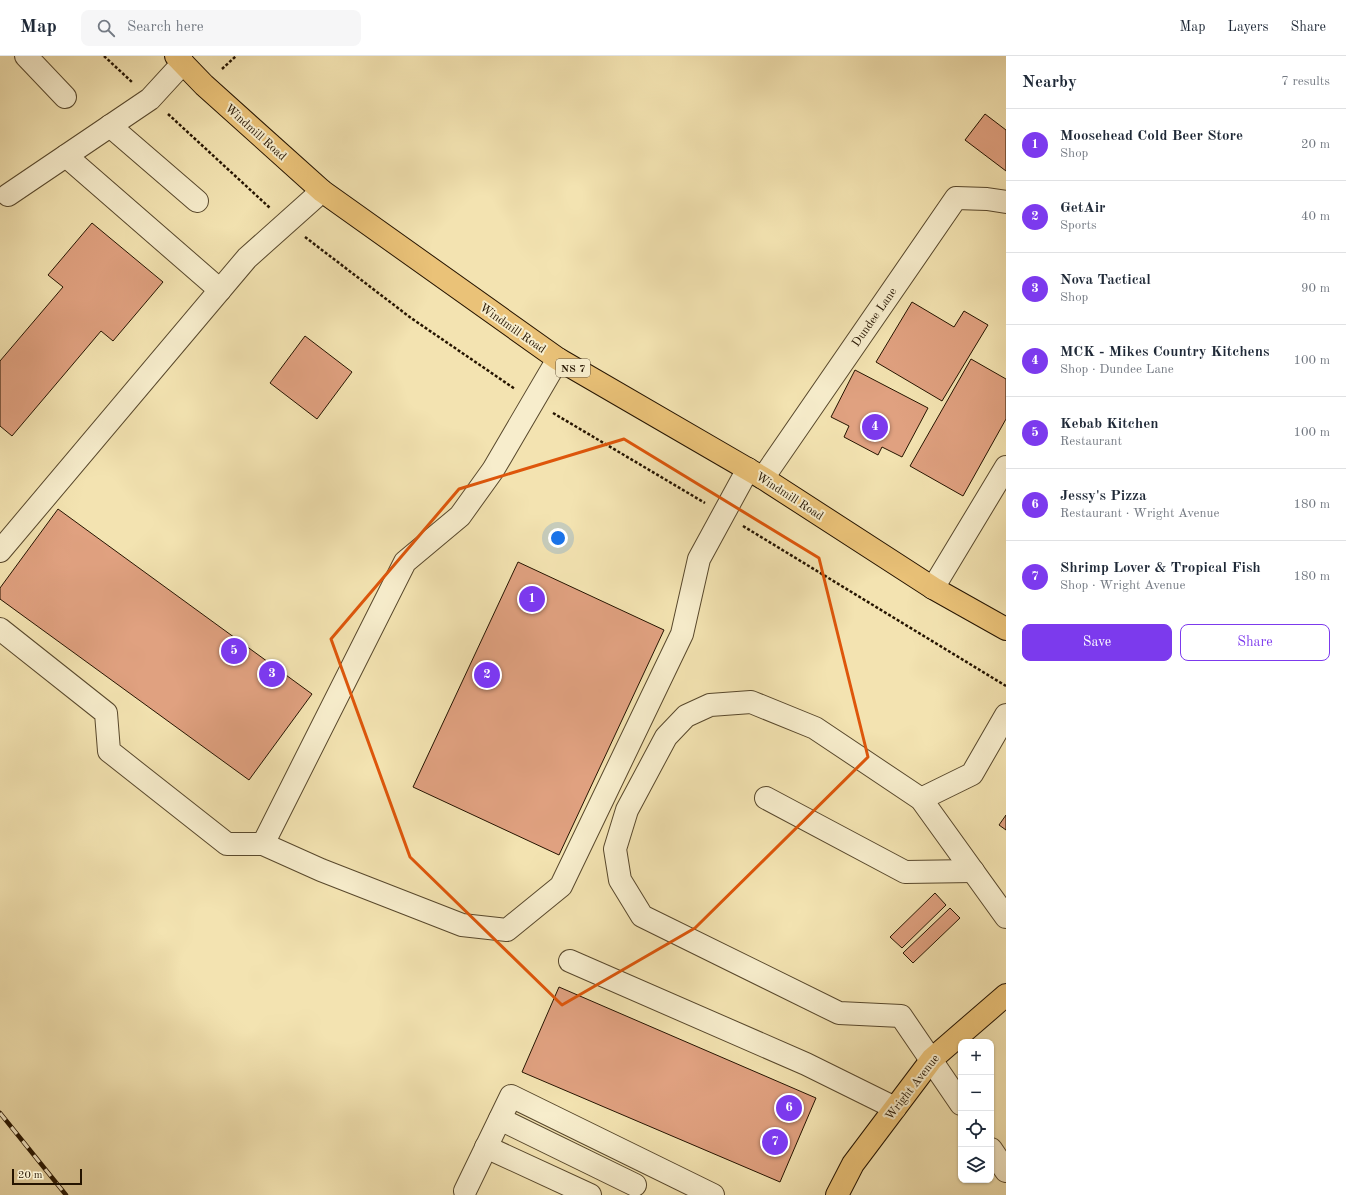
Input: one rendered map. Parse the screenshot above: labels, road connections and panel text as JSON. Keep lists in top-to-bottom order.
{
  "streets": {
    "main road": ["Windmill Road", "NS 7", "Wright Avenue"],
    "street": ["Dundee Lane"]
  },
  "crossings": [
    ["Windmill Road", "Dundee Lane"]
  ],
  "scale_bar": "20 m",
  "page": {
    "header": "Map",
    "search": "Search here",
    "nav": ["Map", "Layers", "Share"],
    "heading": ["Nearby", "7 results"],
    "list": [
      {
        "mark": "1",
        "name": "Moosehead Cold Beer Store",
        "note": "Shop",
        "value": "20 m"
      },
      {
        "mark": "2",
        "name": "GetAir",
        "note": "Sports",
        "value": "40 m"
      },
      {
        "mark": "3",
        "name": "Nova Tactical",
        "note": "Shop",
        "value": "90 m"
      },
      {
        "mark": "4",
        "name": "MCK - Mikes Country Kitchens",
        "note": "Shop · Dundee Lane",
        "value": "100 m"
      },
      {
        "mark": "5",
        "name": "Kebab Kitchen",
        "note": "Restaurant",
        "value": "100 m"
      },
      {
        "mark": "6",
        "name": "Jessy's Pizza",
        "note": "Restaurant · Wright Avenue",
        "value": "180 m"
      },
      {
        "mark": "7",
        "name": "Shrimp Lover & Tropical Fish",
        "note": "Shop · Wright Avenue",
        "value": "180 m"
      }
    ],
    "pins": [
      "4",
      "1",
      "5",
      "3",
      "2",
      "6",
      "7"
    ],
    "buttons": ["Save", "Share"],
    "map_buttons": ["+", "−"],
    "scale": "20 m"
  }
}
